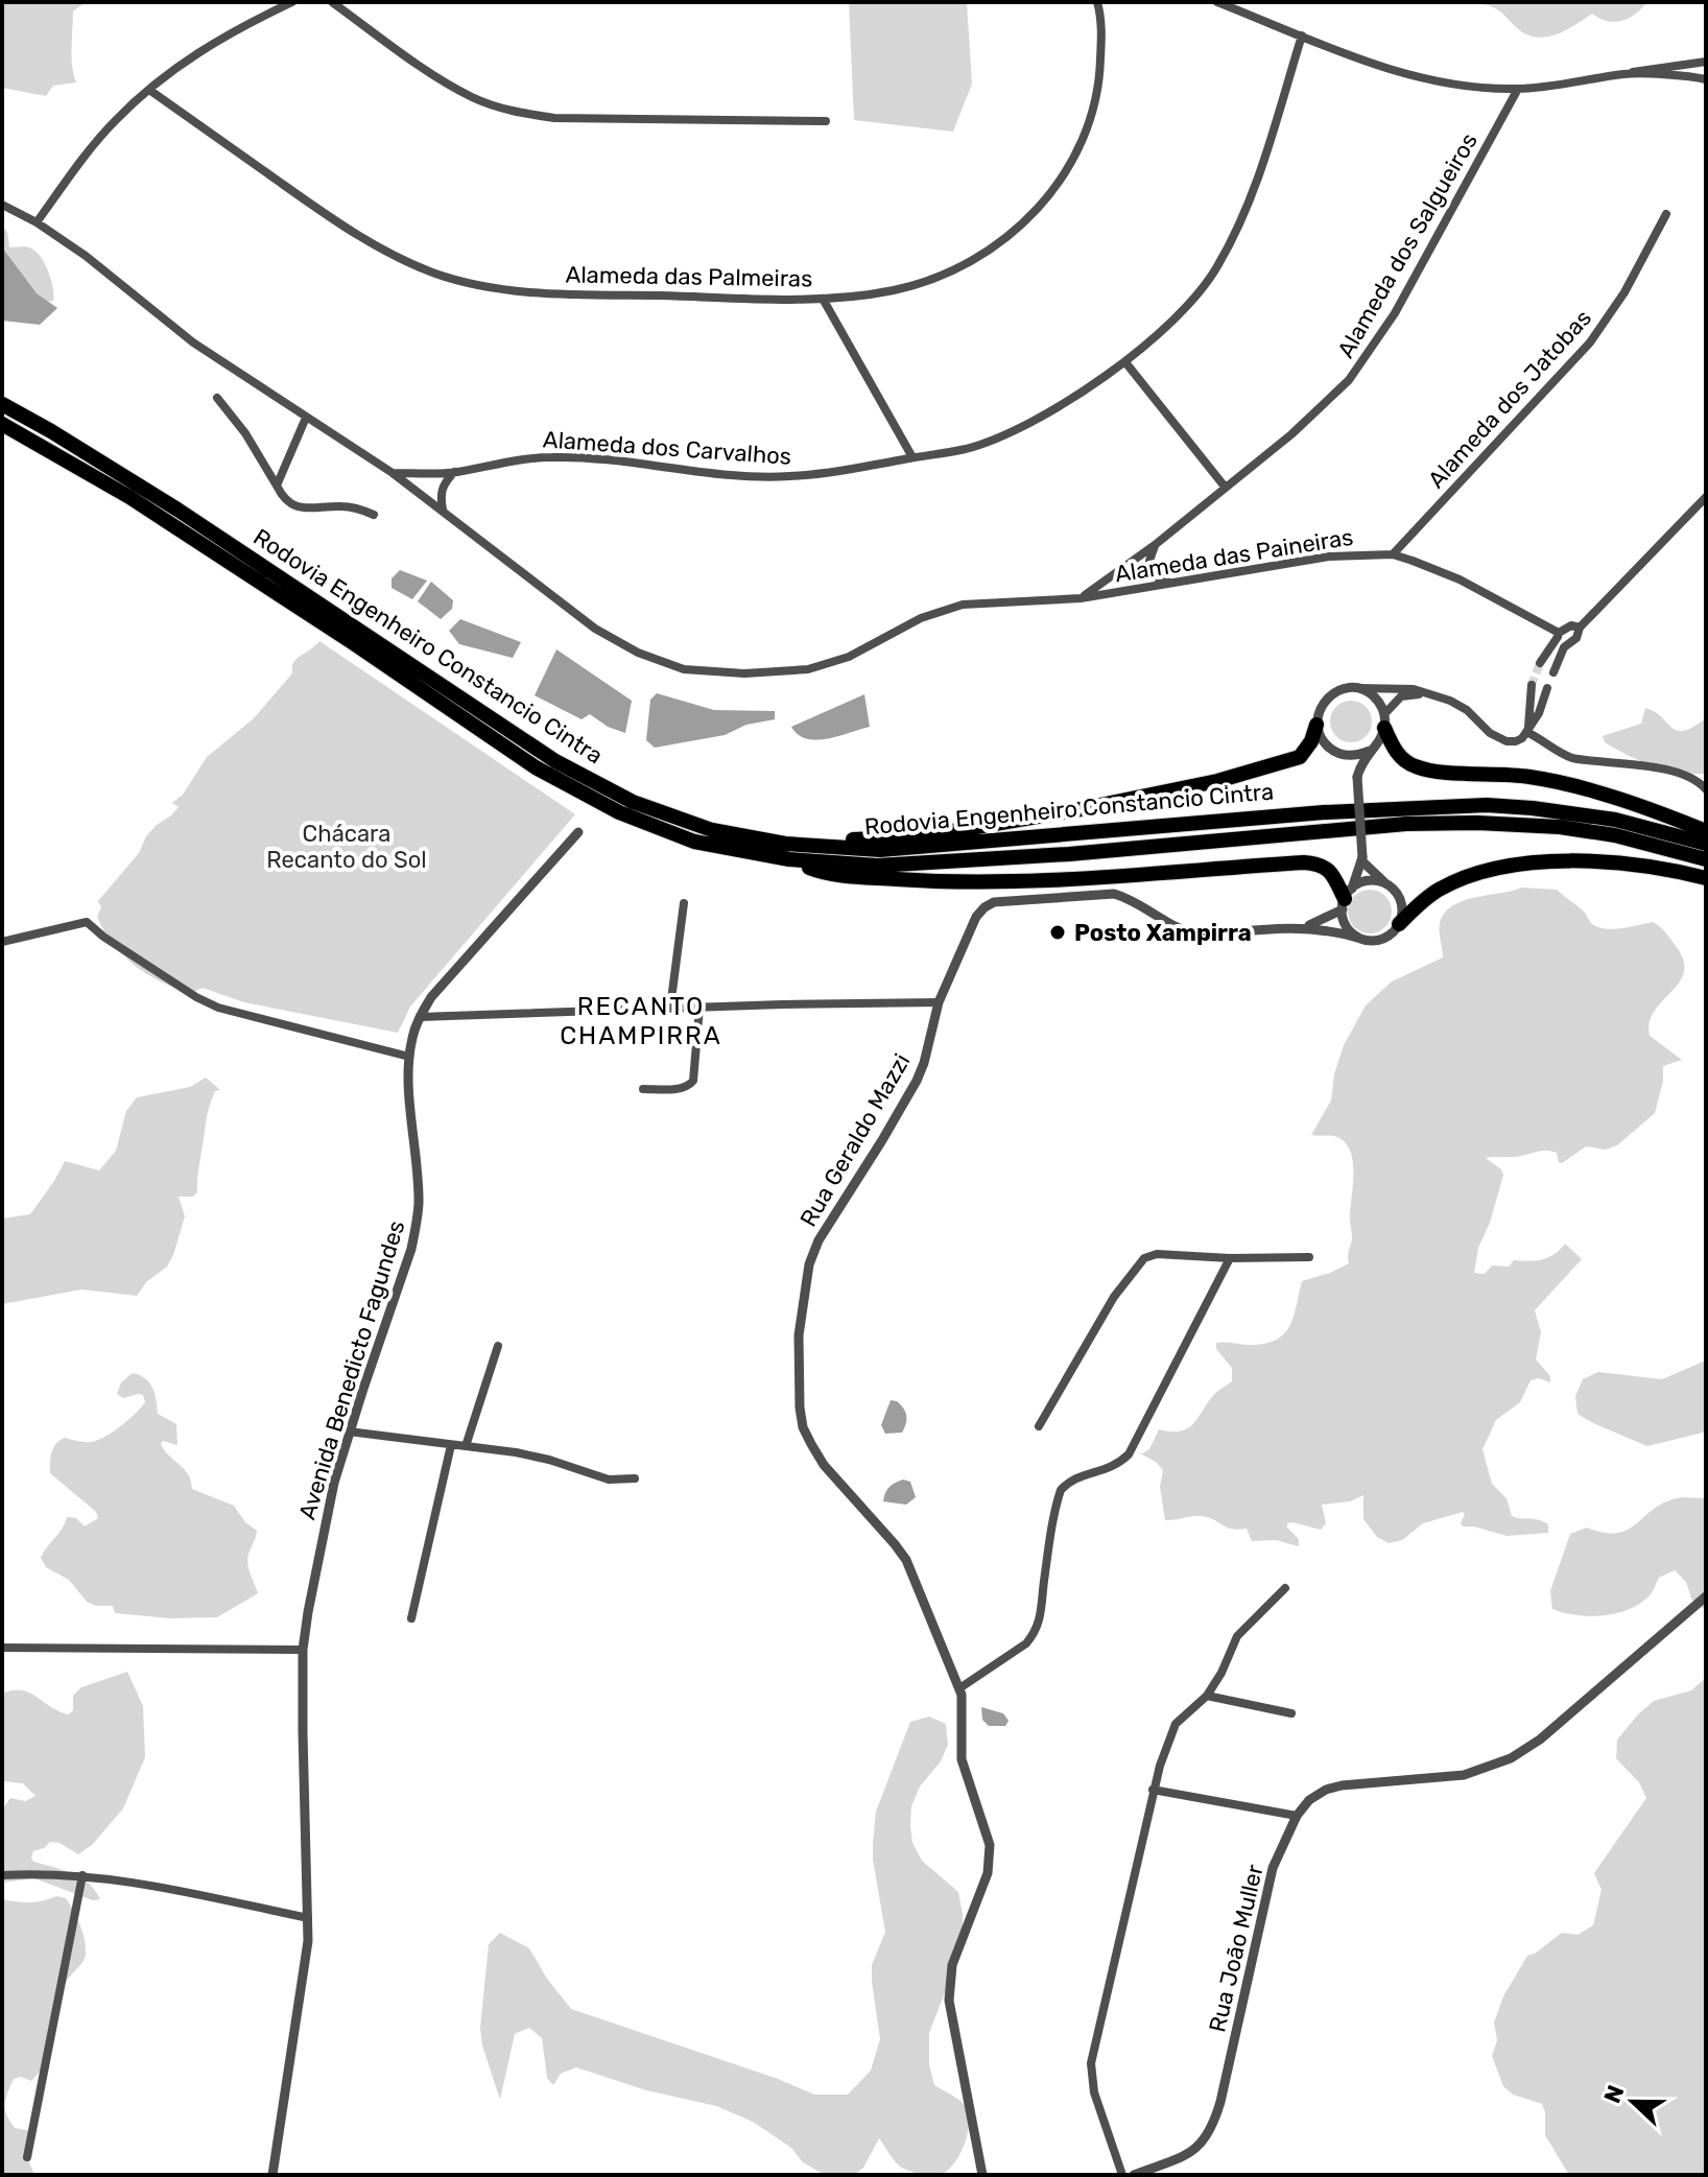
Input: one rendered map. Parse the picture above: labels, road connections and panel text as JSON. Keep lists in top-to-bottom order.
{
  "streets": {
    "highway": ["Rodovia Engenheiro Constancio Cintra"],
    "street": [
      "Alameda dos Salgueiros",
      "Alameda das Palmeiras",
      "Alameda dos Jatobas",
      "Alameda dos Carvalhos",
      "Alameda das Paineiras",
      "Rua Geraldo Mazzi",
      "Avenida Benedicto Fagundes",
      "Rua João Muller"
    ]
  },
  "crossings": [
    ["Alameda dos Salgueiros", "Alameda das Paineiras"],
    ["Alameda dos Jatobas", "Alameda das Paineiras"],
    ["Alameda dos Carvalhos", "Alameda das Paineiras"]
  ],
  "districts": ["RECANTO CHAMPIRRA"],
  "parks": ["Chácara Recanto do Sol"],
  "places": ["Posto Xampirra"],
  "north": "left"
}
